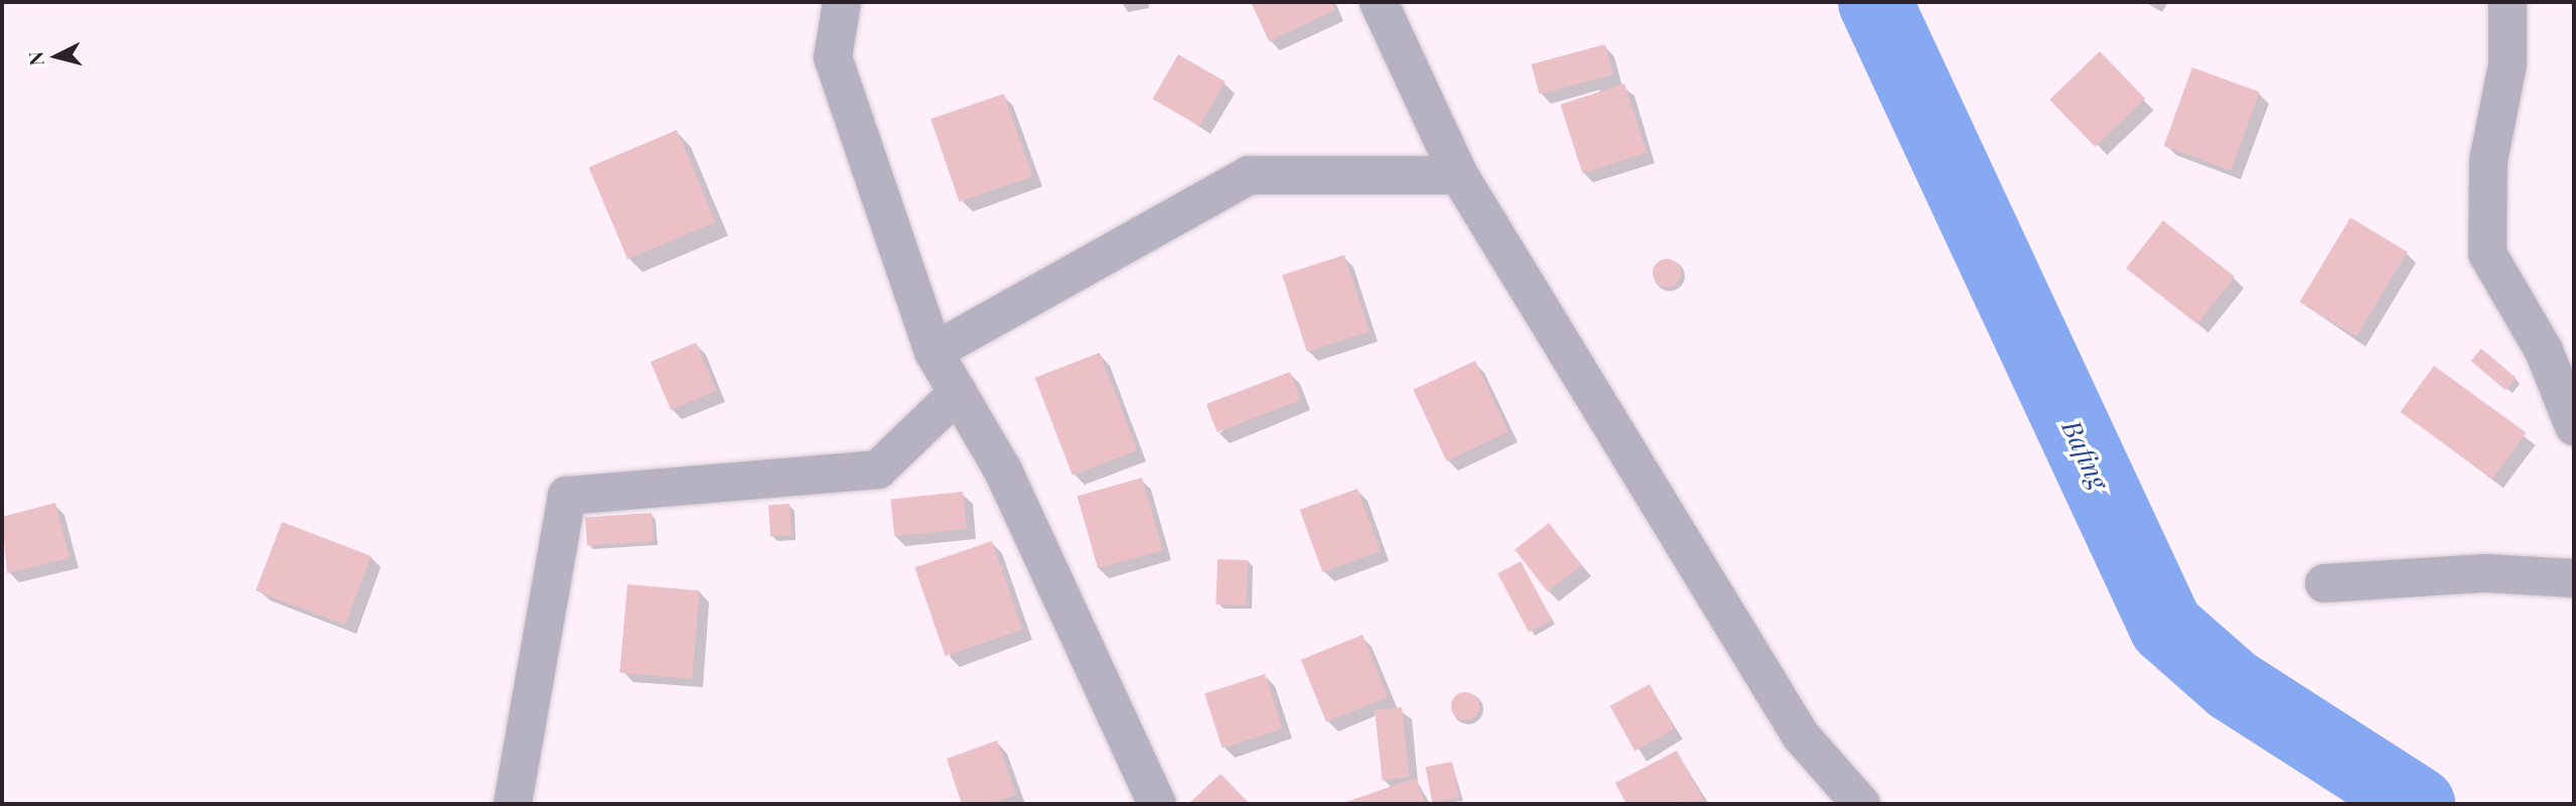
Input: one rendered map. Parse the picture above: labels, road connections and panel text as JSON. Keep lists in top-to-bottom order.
{
  "water": ["Bafing"],
  "north": "left"
}
